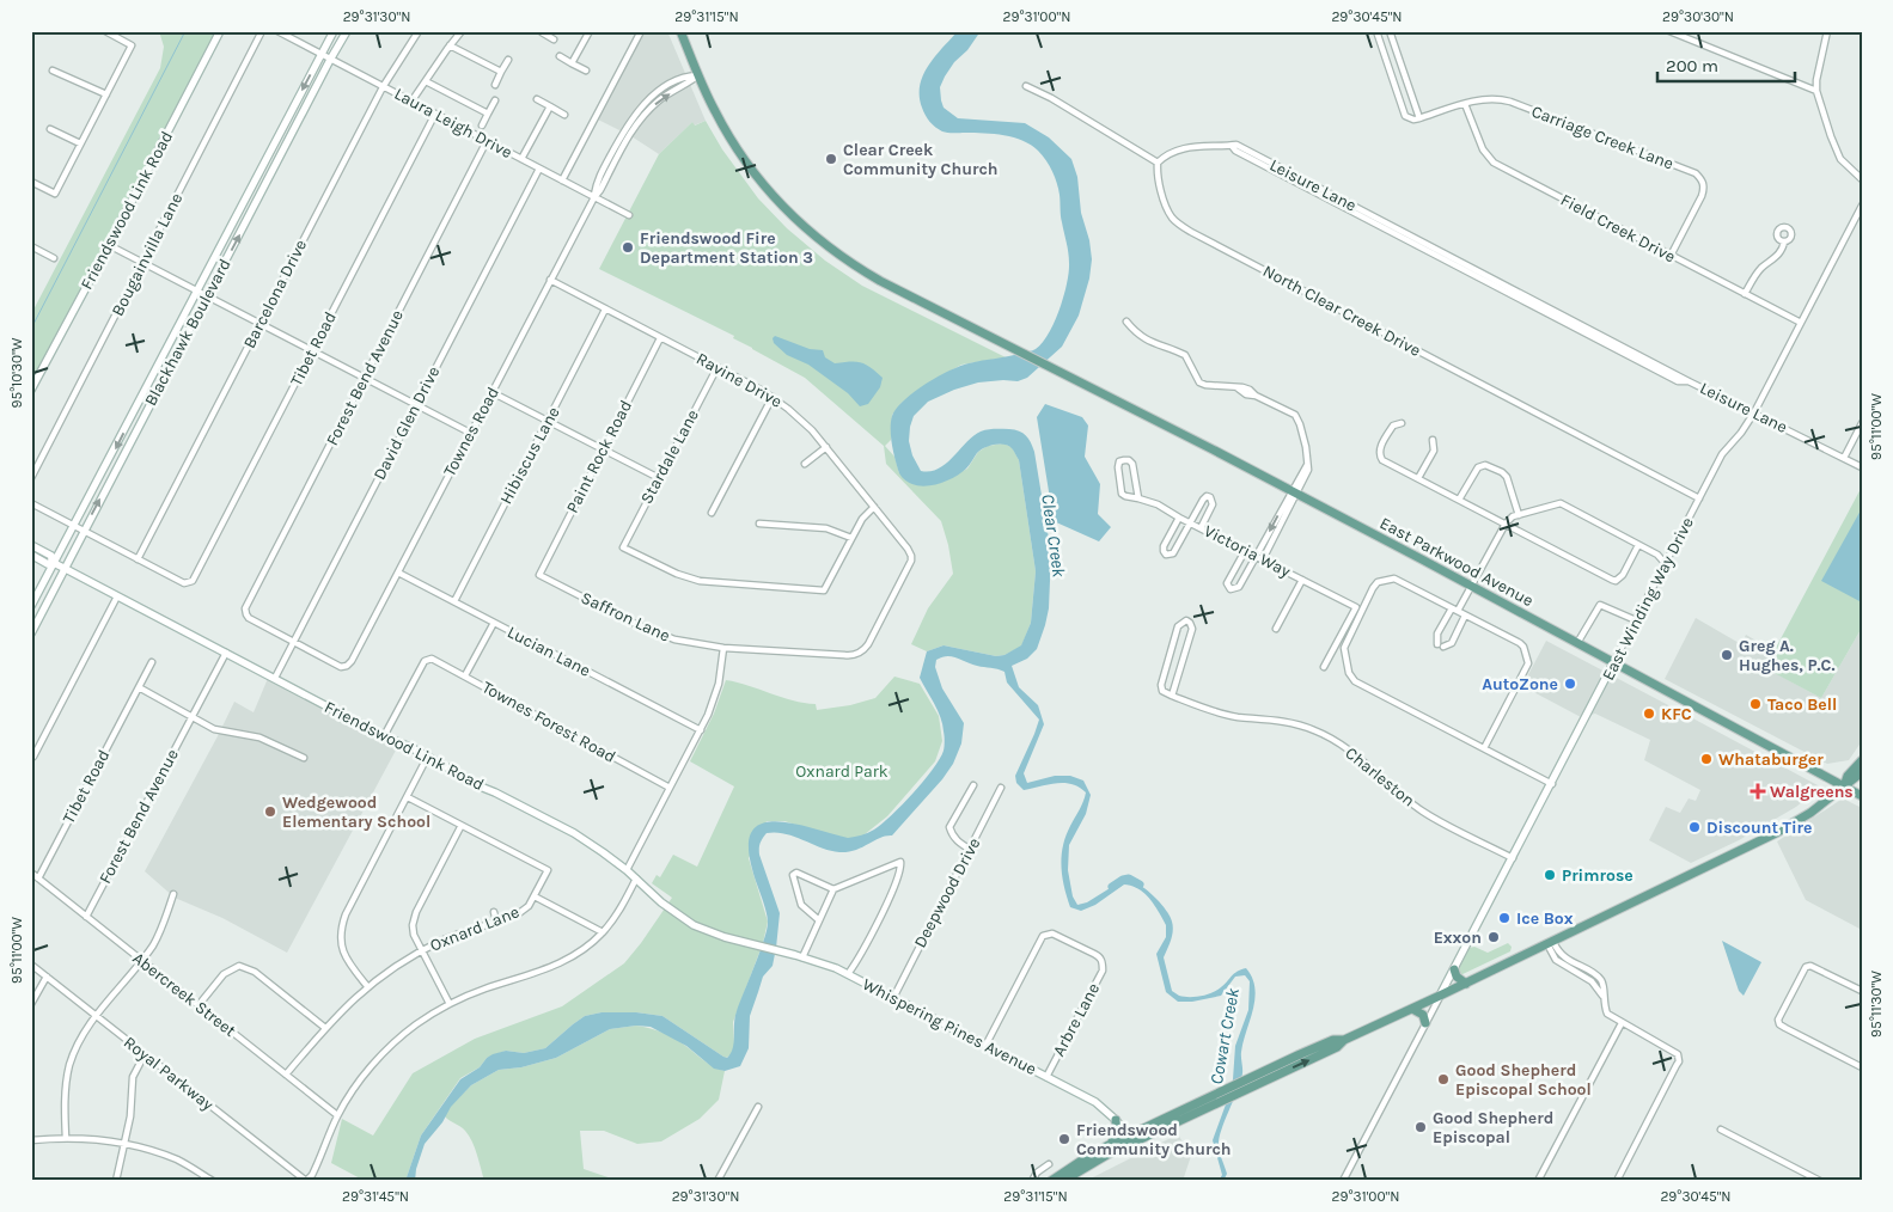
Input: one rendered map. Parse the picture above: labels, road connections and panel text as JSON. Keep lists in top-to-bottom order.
{
  "streets": {
    "main road": [
      "Friendswood Link Road",
      "Blackhawk Boulevard",
      "East Parkwood Avenue",
      "East Winding Way Drive",
      "Whispering Pines Avenue"
    ],
    "street": [
      "Laura Leigh Drive",
      "Carriage Creek Lane",
      "Leisure Lane",
      "Field Creek Drive",
      "Bougainvilla Lane",
      "Barcelona Drive",
      "North Clear Creek Drive",
      "Tibet Road",
      "Forest Bend Avenue",
      "Ravine Drive",
      "David Glen Drive",
      "Townes Road",
      "Hibiscus Lane",
      "Paint Rock Road",
      "Stardale Lane",
      "Victoria Way",
      "Saffron Lane",
      "Lucian Lane",
      "Townes Forest Road",
      "Charleston",
      "Deepwood Drive",
      "Oxnard Lane",
      "Abercreek Street",
      "Arbre Lane",
      "Royal Parkway"
    ]
  },
  "crossings": [
    ["Laura Leigh Drive", "Barcelona Drive"],
    ["Laura Leigh Drive", "Blackhawk Boulevard"],
    ["Laura Leigh Drive", "Tibet Road"],
    ["Laura Leigh Drive", "Forest Bend Avenue"],
    ["Laura Leigh Drive", "David Glen Drive"],
    ["Laura Leigh Drive", "Townes Road"],
    ["Carriage Creek Lane", "Field Creek Drive"],
    ["Leisure Lane", "North Clear Creek Drive"],
    ["Leisure Lane", "East Winding Way Drive"],
    ["Friendswood Link Road", "Blackhawk Boulevard"],
    ["Friendswood Link Road", "Forest Bend Avenue"],
    ["Friendswood Link Road", "David Glen Drive"],
    ["Friendswood Link Road", "Townes Forest Road"],
    ["Friendswood Link Road", "Whispering Pines Avenue"],
    ["Field Creek Drive", "East Winding Way Drive"],
    ["Barcelona Drive", "Tibet Road"],
    ["North Clear Creek Drive", "East Winding Way Drive"],
    ["Tibet Road", "Abercreek Street"],
    ["Forest Bend Avenue", "David Glen Drive"],
    ["Forest Bend Avenue", "Townes Road"],
    ["Forest Bend Avenue", "Abercreek Street"],
    ["Ravine Drive", "Townes Road"],
    ["Ravine Drive", "Hibiscus Lane"],
    ["Ravine Drive", "Paint Rock Road"],
    ["Ravine Drive", "Stardale Lane"],
    ["Ravine Drive", "Saffron Lane"],
    ["David Glen Drive", "Townes Road"],
    ["Townes Road", "East Parkwood Avenue"],
    ["Townes Road", "Lucian Lane"],
    ["Hibiscus Lane", "Lucian Lane"],
    ["Paint Rock Road", "Saffron Lane"],
    ["East Parkwood Avenue", "East Winding Way Drive"],
    ["East Winding Way Drive", "Charleston"],
    ["Deepwood Drive", "Whispering Pines Avenue"],
    ["Oxnard Lane", "Abercreek Street"],
    ["Arbre Lane", "Whispering Pines Avenue"]
  ],
  "water": ["Clear Creek", "Cowart Creek"],
  "parks": ["Oxnard Park"],
  "places": {
    "other": [
      "Clear Creek Community Church",
      "Friendswood Fire Department Station 3",
      "Greg A. Hughes, P.C.",
      "AutoZone",
      "Taco Bell",
      "KFC",
      "Whataburger",
      "Wedgewood Elementary School",
      "Discount Tire",
      "Primrose",
      "Ice Box",
      "Exxon",
      "Good Shepherd Episcopal School",
      "Good Shepherd Episcopal",
      "Friendswood Community Church"
    ],
    "health": ["Walgreens"]
  },
  "scale_bar": "200 m",
  "coordinates": [
    "29°31'30\"N",
    "29°31'15\"N",
    "29°31'00\"N",
    "29°30'45\"N",
    "29°30'30\"N",
    "95°10'30\"W",
    "95°11'00\"W",
    "95°11'30\"W",
    "29°31'45\"N"
  ]
}
